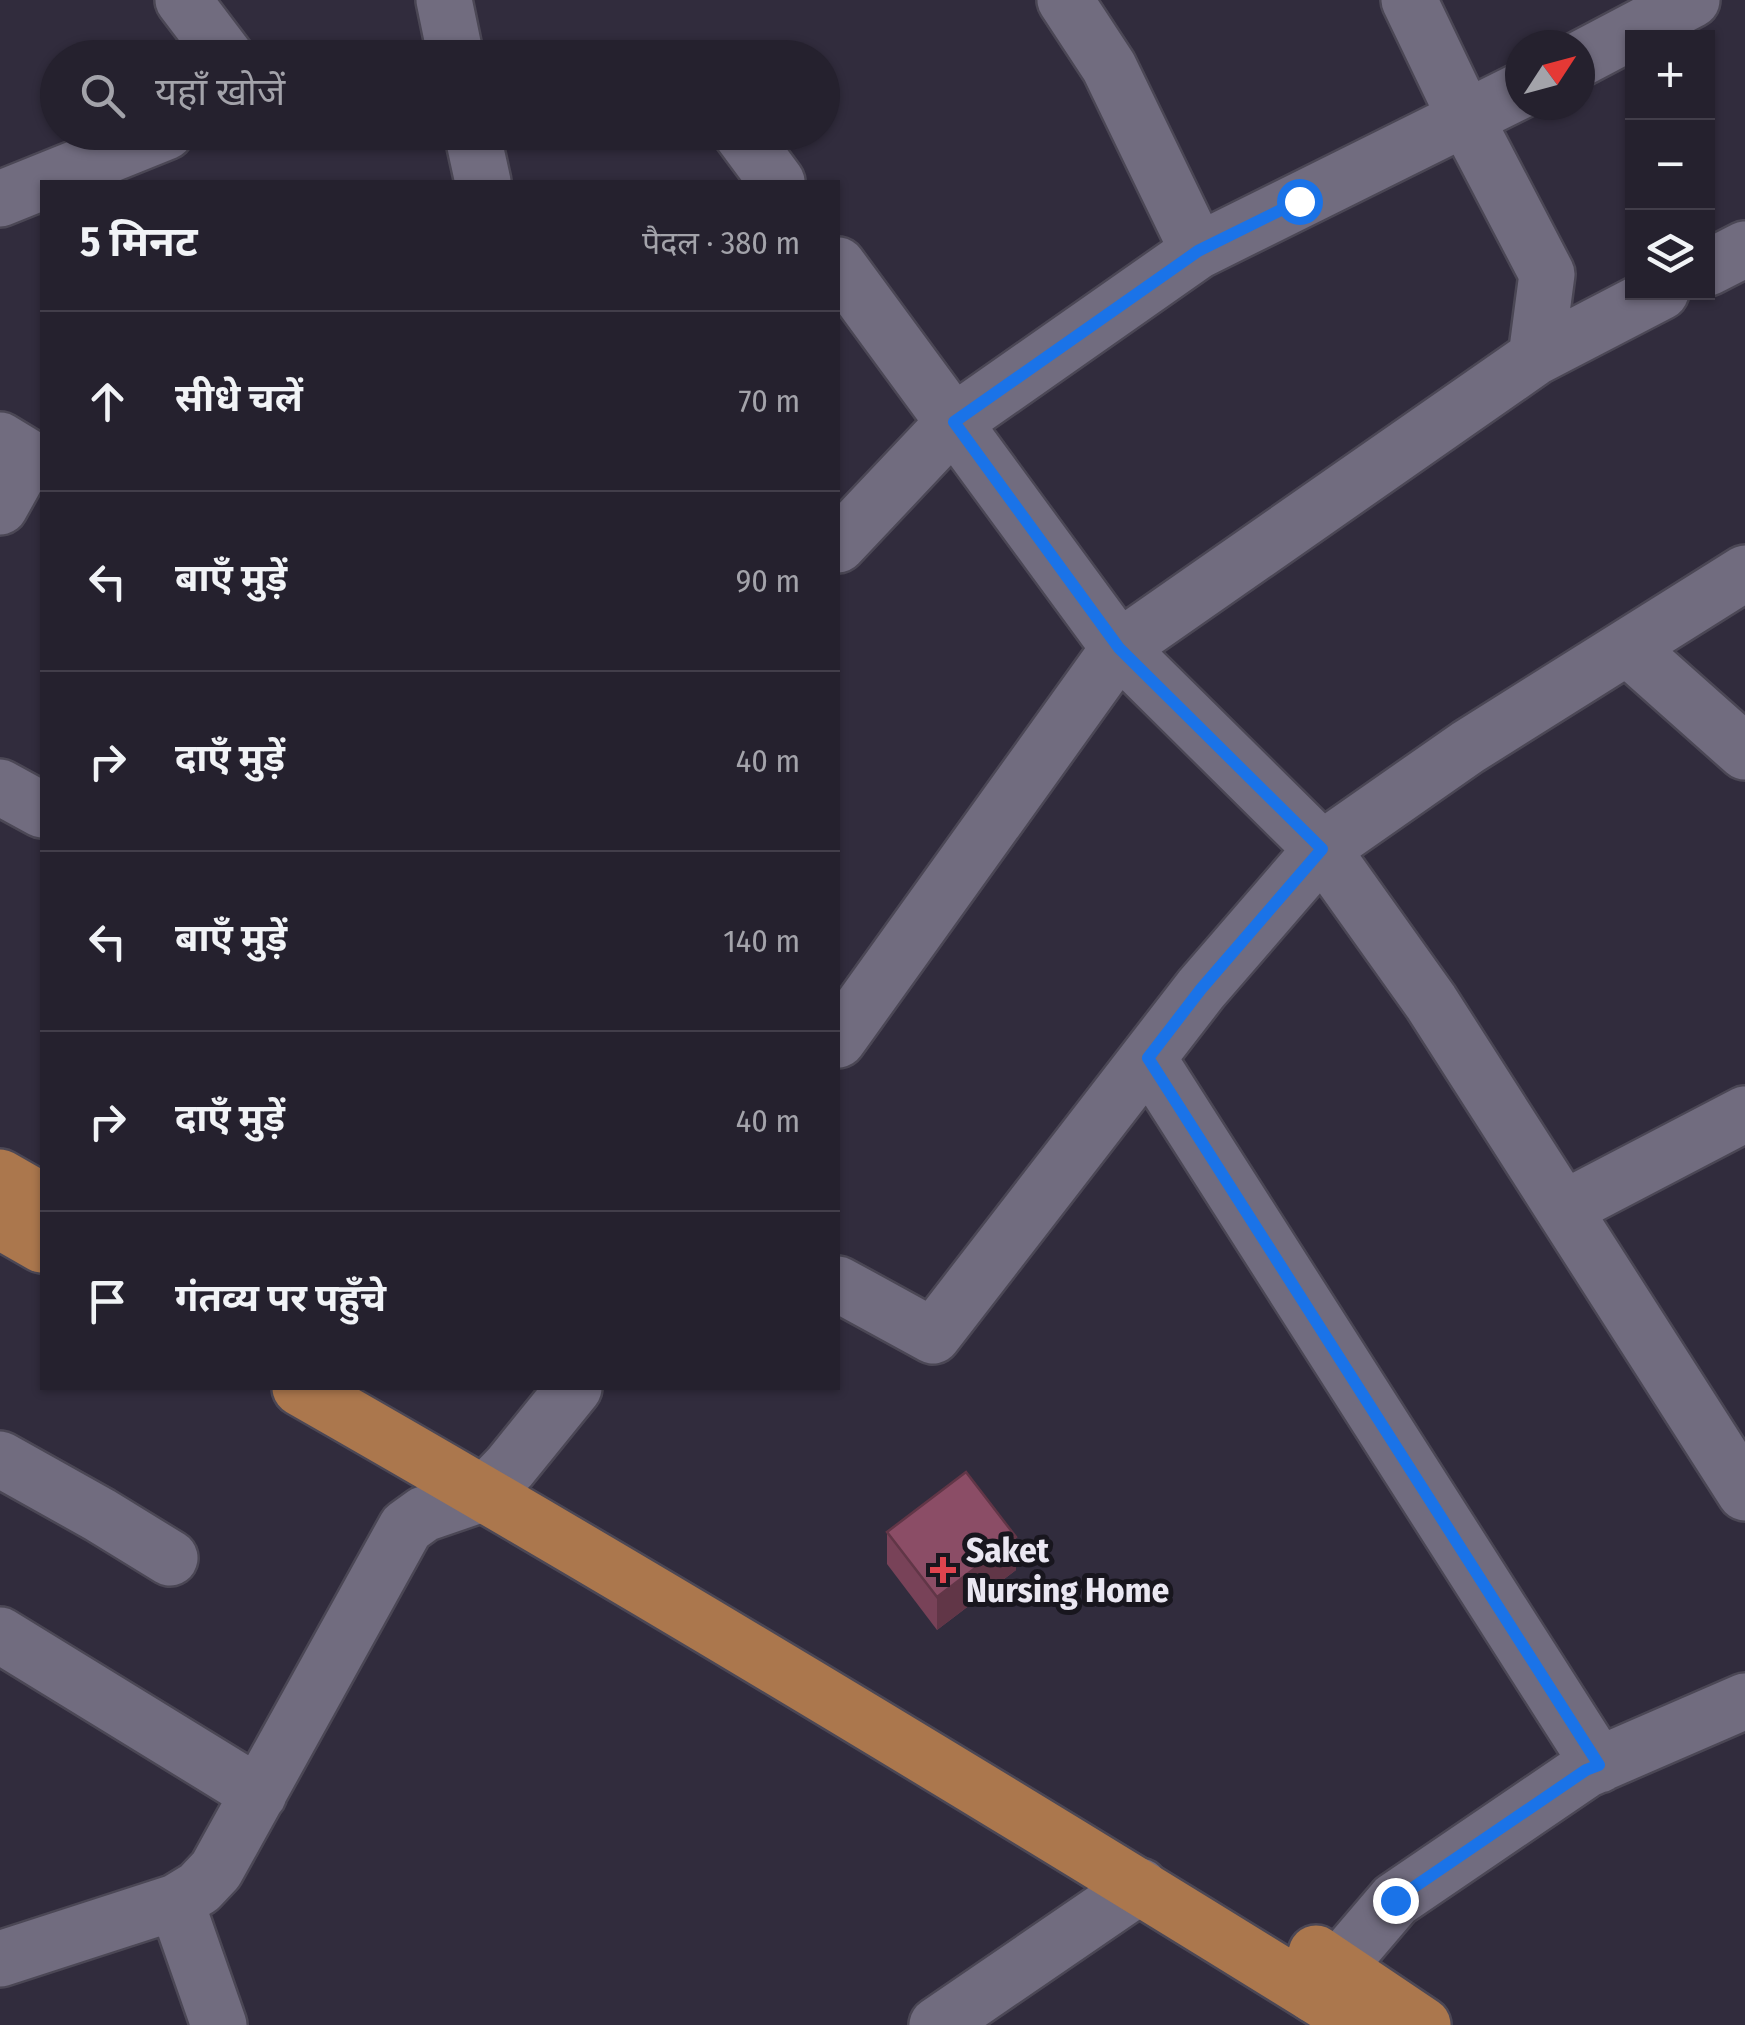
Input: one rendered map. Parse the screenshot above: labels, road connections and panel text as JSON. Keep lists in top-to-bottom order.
{
  "places": {
    "health": ["Saket Nursing Home"]
  },
  "north": "top right",
  "page": {
    "map_buttons": ["+", "−"],
    "search": "यहाँ खोजें",
    "heading": ["5 मिनट", "पैदल · 380 m"],
    "list": [
      ["सीधे चलें", "70 m"],
      ["बाएँ मुड़ें", "90 m"],
      ["दाएँ मुड़ें", "40 m"],
      ["बाएँ मुड़ें", "140 m"],
      ["दाएँ मुड़ें", "40 m"],
      "गंतव्य पर पहुँचे"
    ]
  }
}
